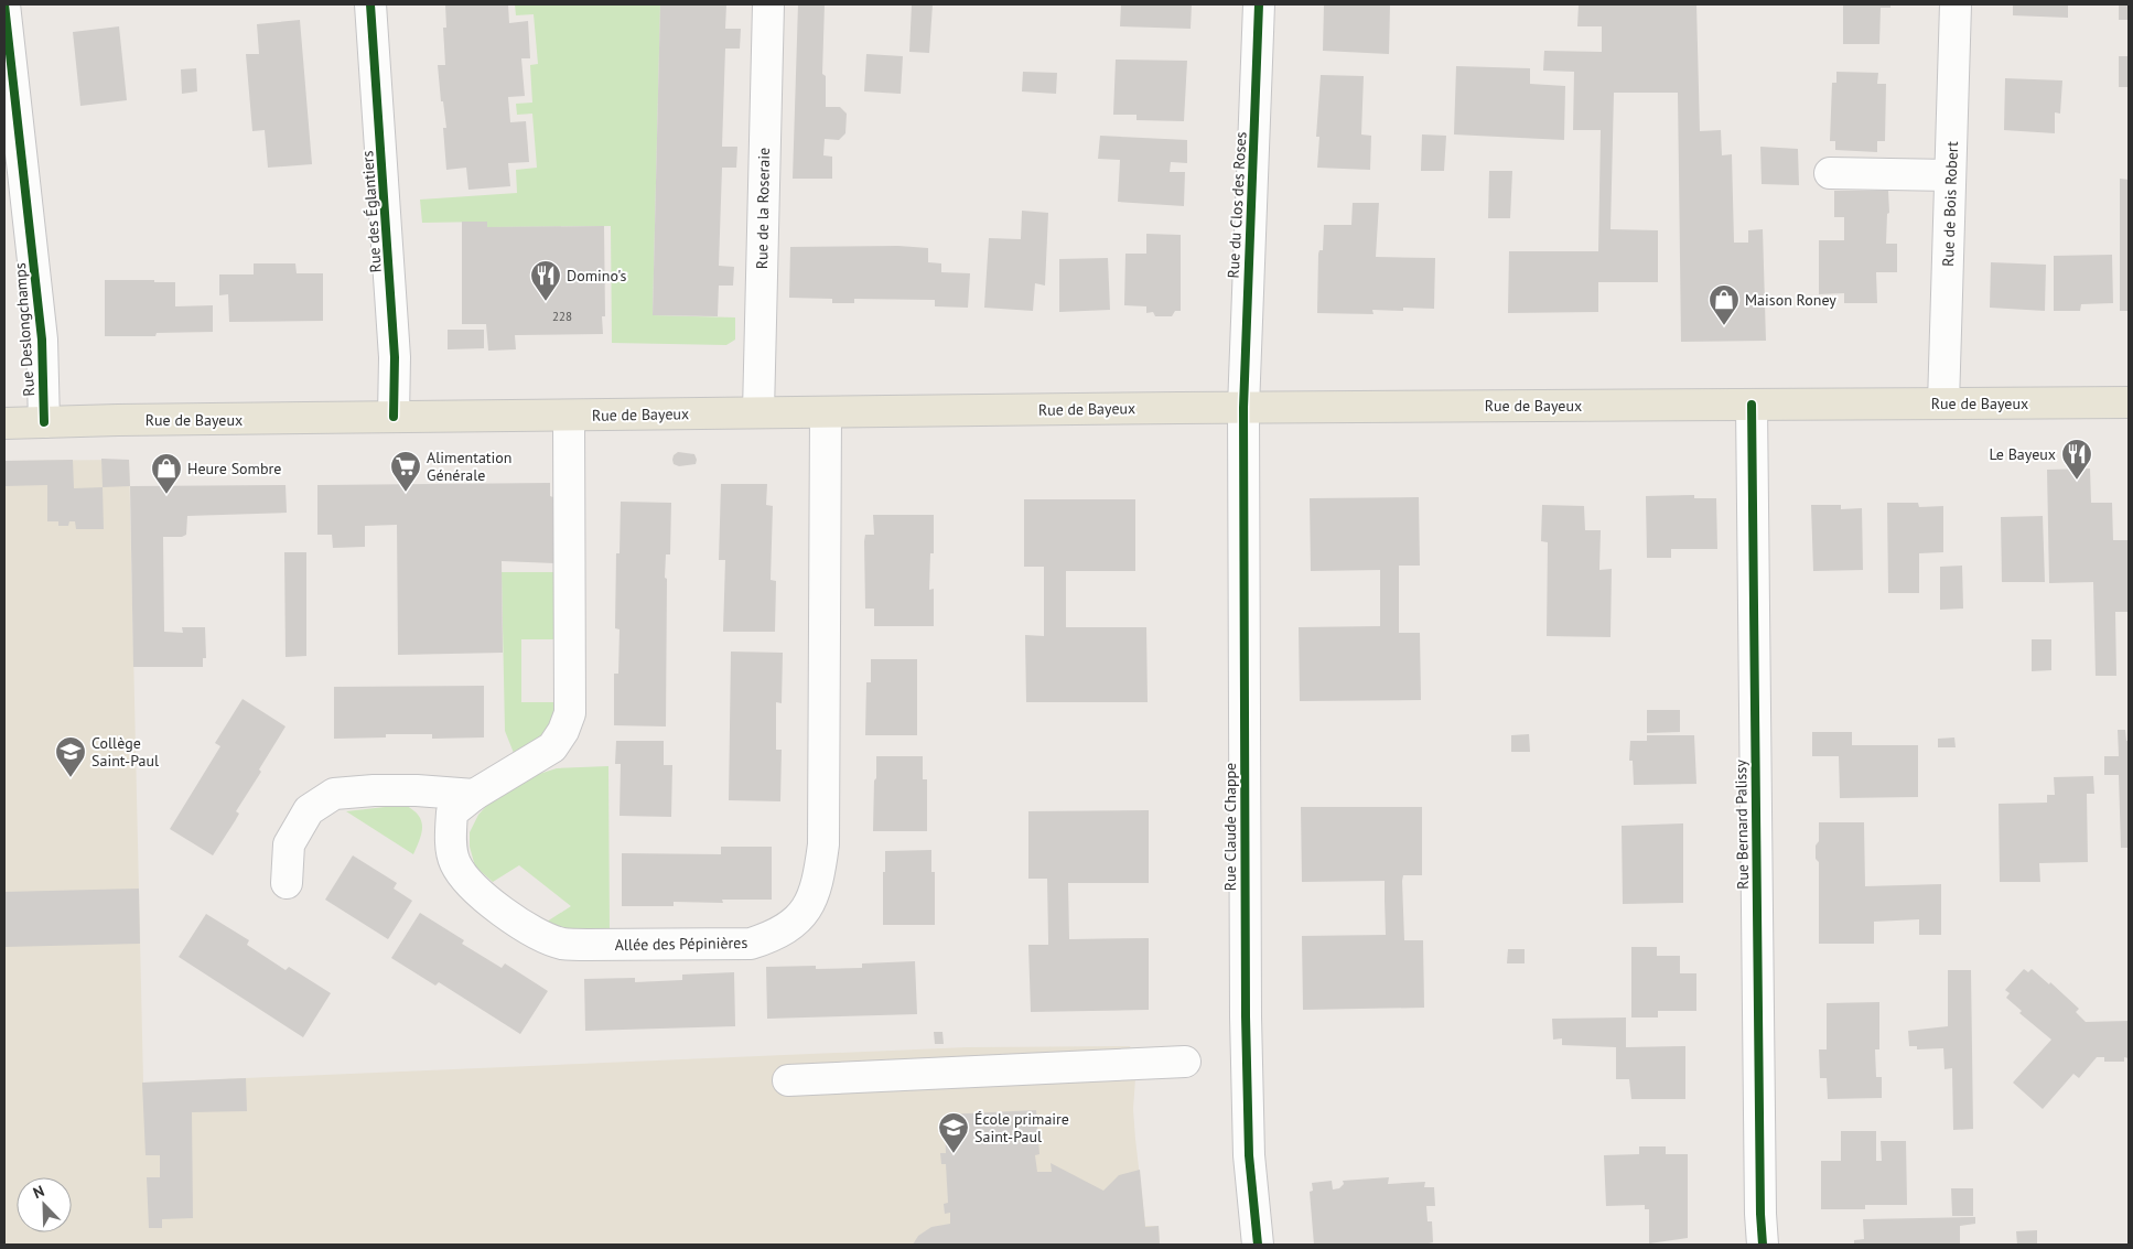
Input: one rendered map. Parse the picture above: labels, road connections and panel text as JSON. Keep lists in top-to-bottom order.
{
  "streets": {
    "main road": ["Rue de Bayeux"],
    "street": [
      "Rue de Bois Robert",
      "Rue du Clos des Roses",
      "Rue de la Roseraie",
      "Rue des Églantiers",
      "Rue Deslongchamps",
      "Rue Bernard Palissy",
      "Rue Claude Chappe",
      "Allée des Pépinières"
    ]
  },
  "crossings": [
    ["Rue de Bois Robert", "Rue de Bayeux"],
    ["Rue du Clos des Roses", "Rue de Bayeux"],
    ["Rue du Clos des Roses", "Rue Claude Chappe"],
    ["Rue de la Roseraie", "Rue de Bayeux"],
    ["Rue des Églantiers", "Rue de Bayeux"],
    ["Rue Deslongchamps", "Rue de Bayeux"],
    ["Rue de Bayeux", "Rue Bernard Palissy"],
    ["Rue de Bayeux", "Rue Claude Chappe"],
    ["Rue de Bayeux", "Allée des Pépinières"]
  ],
  "places": {
    "restaurant": ["Domino's", "Le Bayeux"],
    "shop": ["Maison Roney", "Heure Sombre"],
    "supermarket": ["Alimentation Générale"],
    "school or university": ["Collège Saint-Paul", "École primaire Saint-Paul"]
  },
  "house_numbers": ["228"],
  "north": "top left"
}
